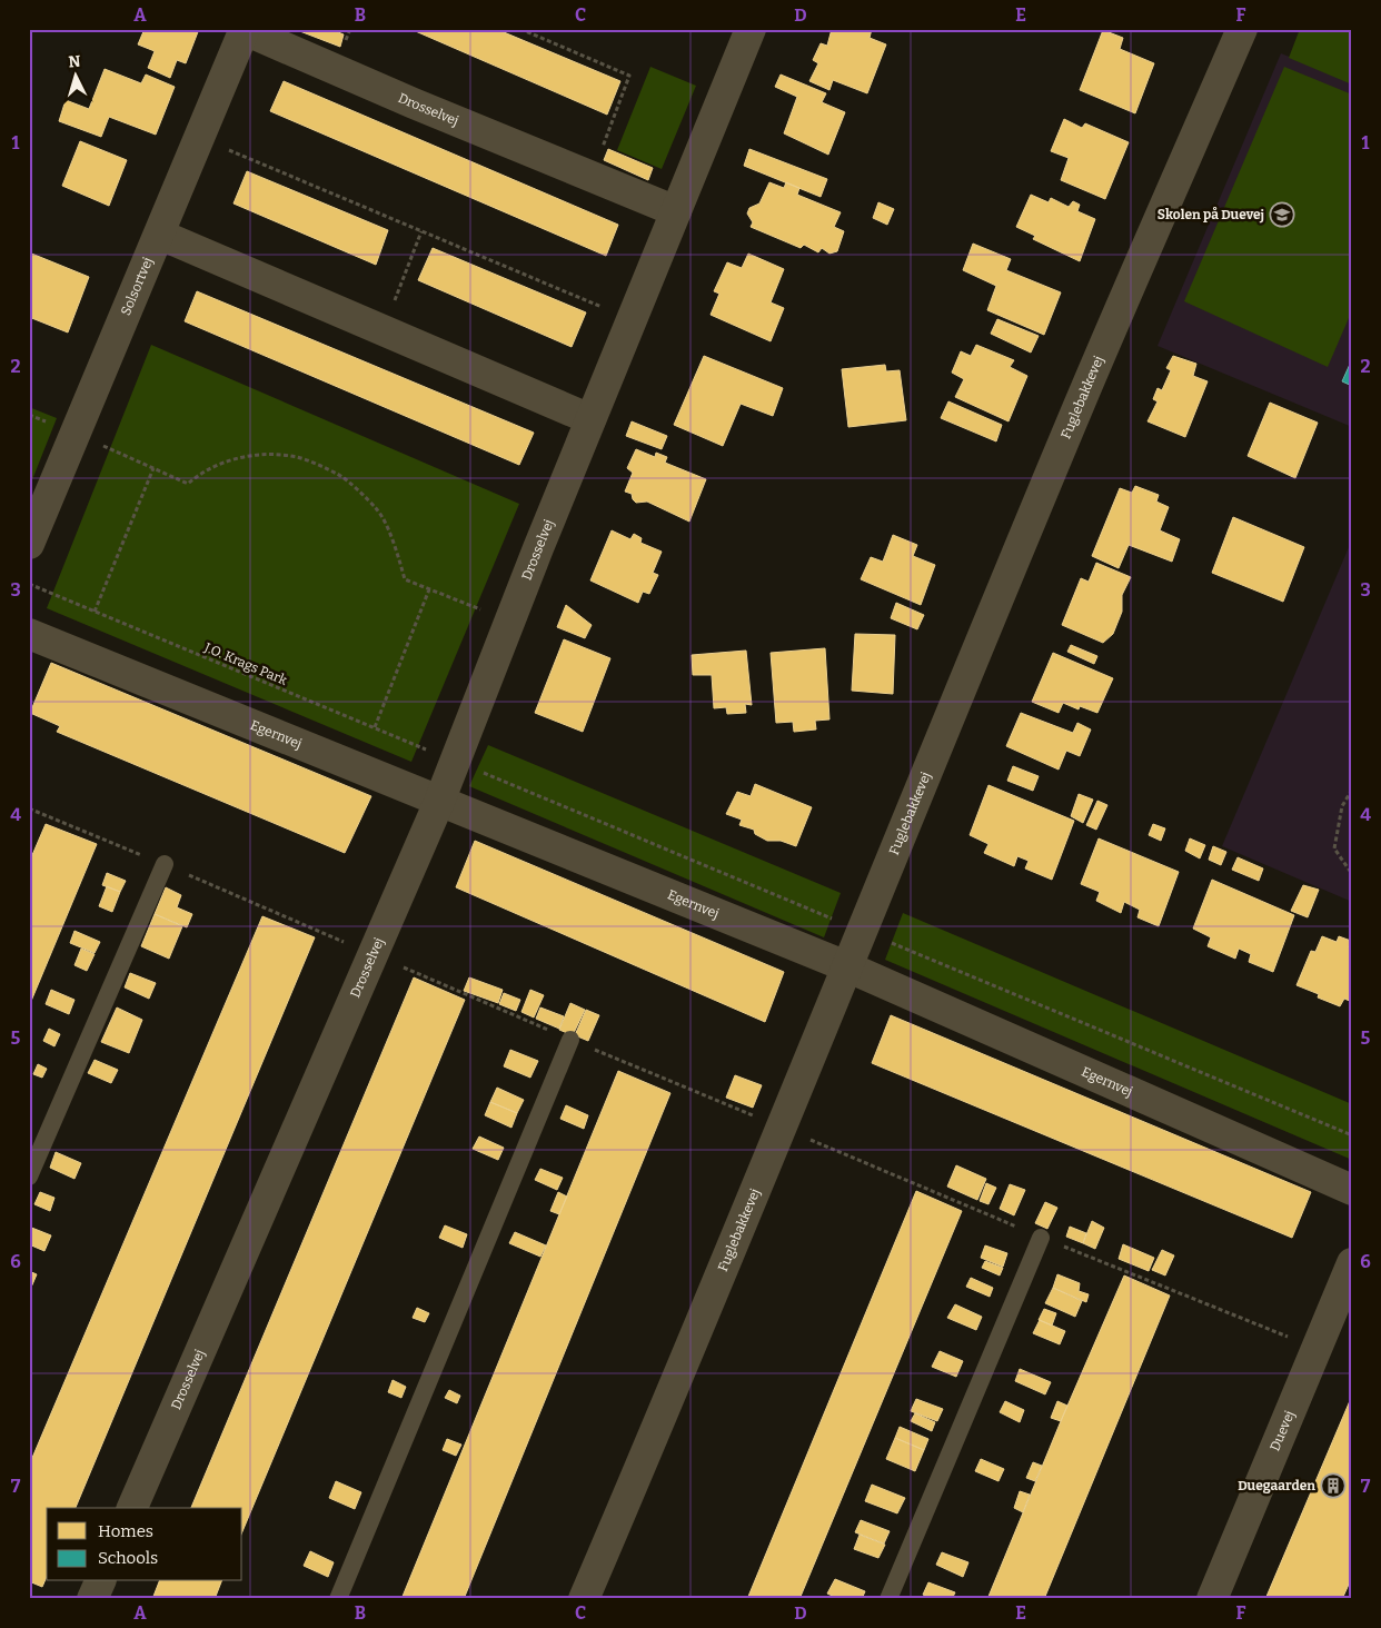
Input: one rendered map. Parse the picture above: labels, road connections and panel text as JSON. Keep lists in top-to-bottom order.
{
  "streets": {
    "street": [
      "Drosselvej",
      "Solsortvej",
      "Fuglebakkevej",
      "Egernvej",
      "Duevej"
    ],
    "path": ["J.O. Krags Park"]
  },
  "crossings": [
    ["Drosselvej", "Solsortvej"],
    ["Drosselvej", "J.O. Krags Park"],
    ["Drosselvej", "Egernvej"],
    ["Fuglebakkevej", "J.O. Krags Park"],
    ["Fuglebakkevej", "Egernvej"]
  ],
  "places": {
    "school or university": ["Skolen på Duevej"],
    "building": ["Duegaarden"]
  },
  "legend": ["Homes", "Schools"],
  "north": "top",
  "grid": {
    "columns": [
      "A",
      "B",
      "C",
      "D",
      "E",
      "F"
    ],
    "rows": [
      "1",
      "2",
      "3",
      "4",
      "5",
      "6",
      "7"
    ]
  }
}
